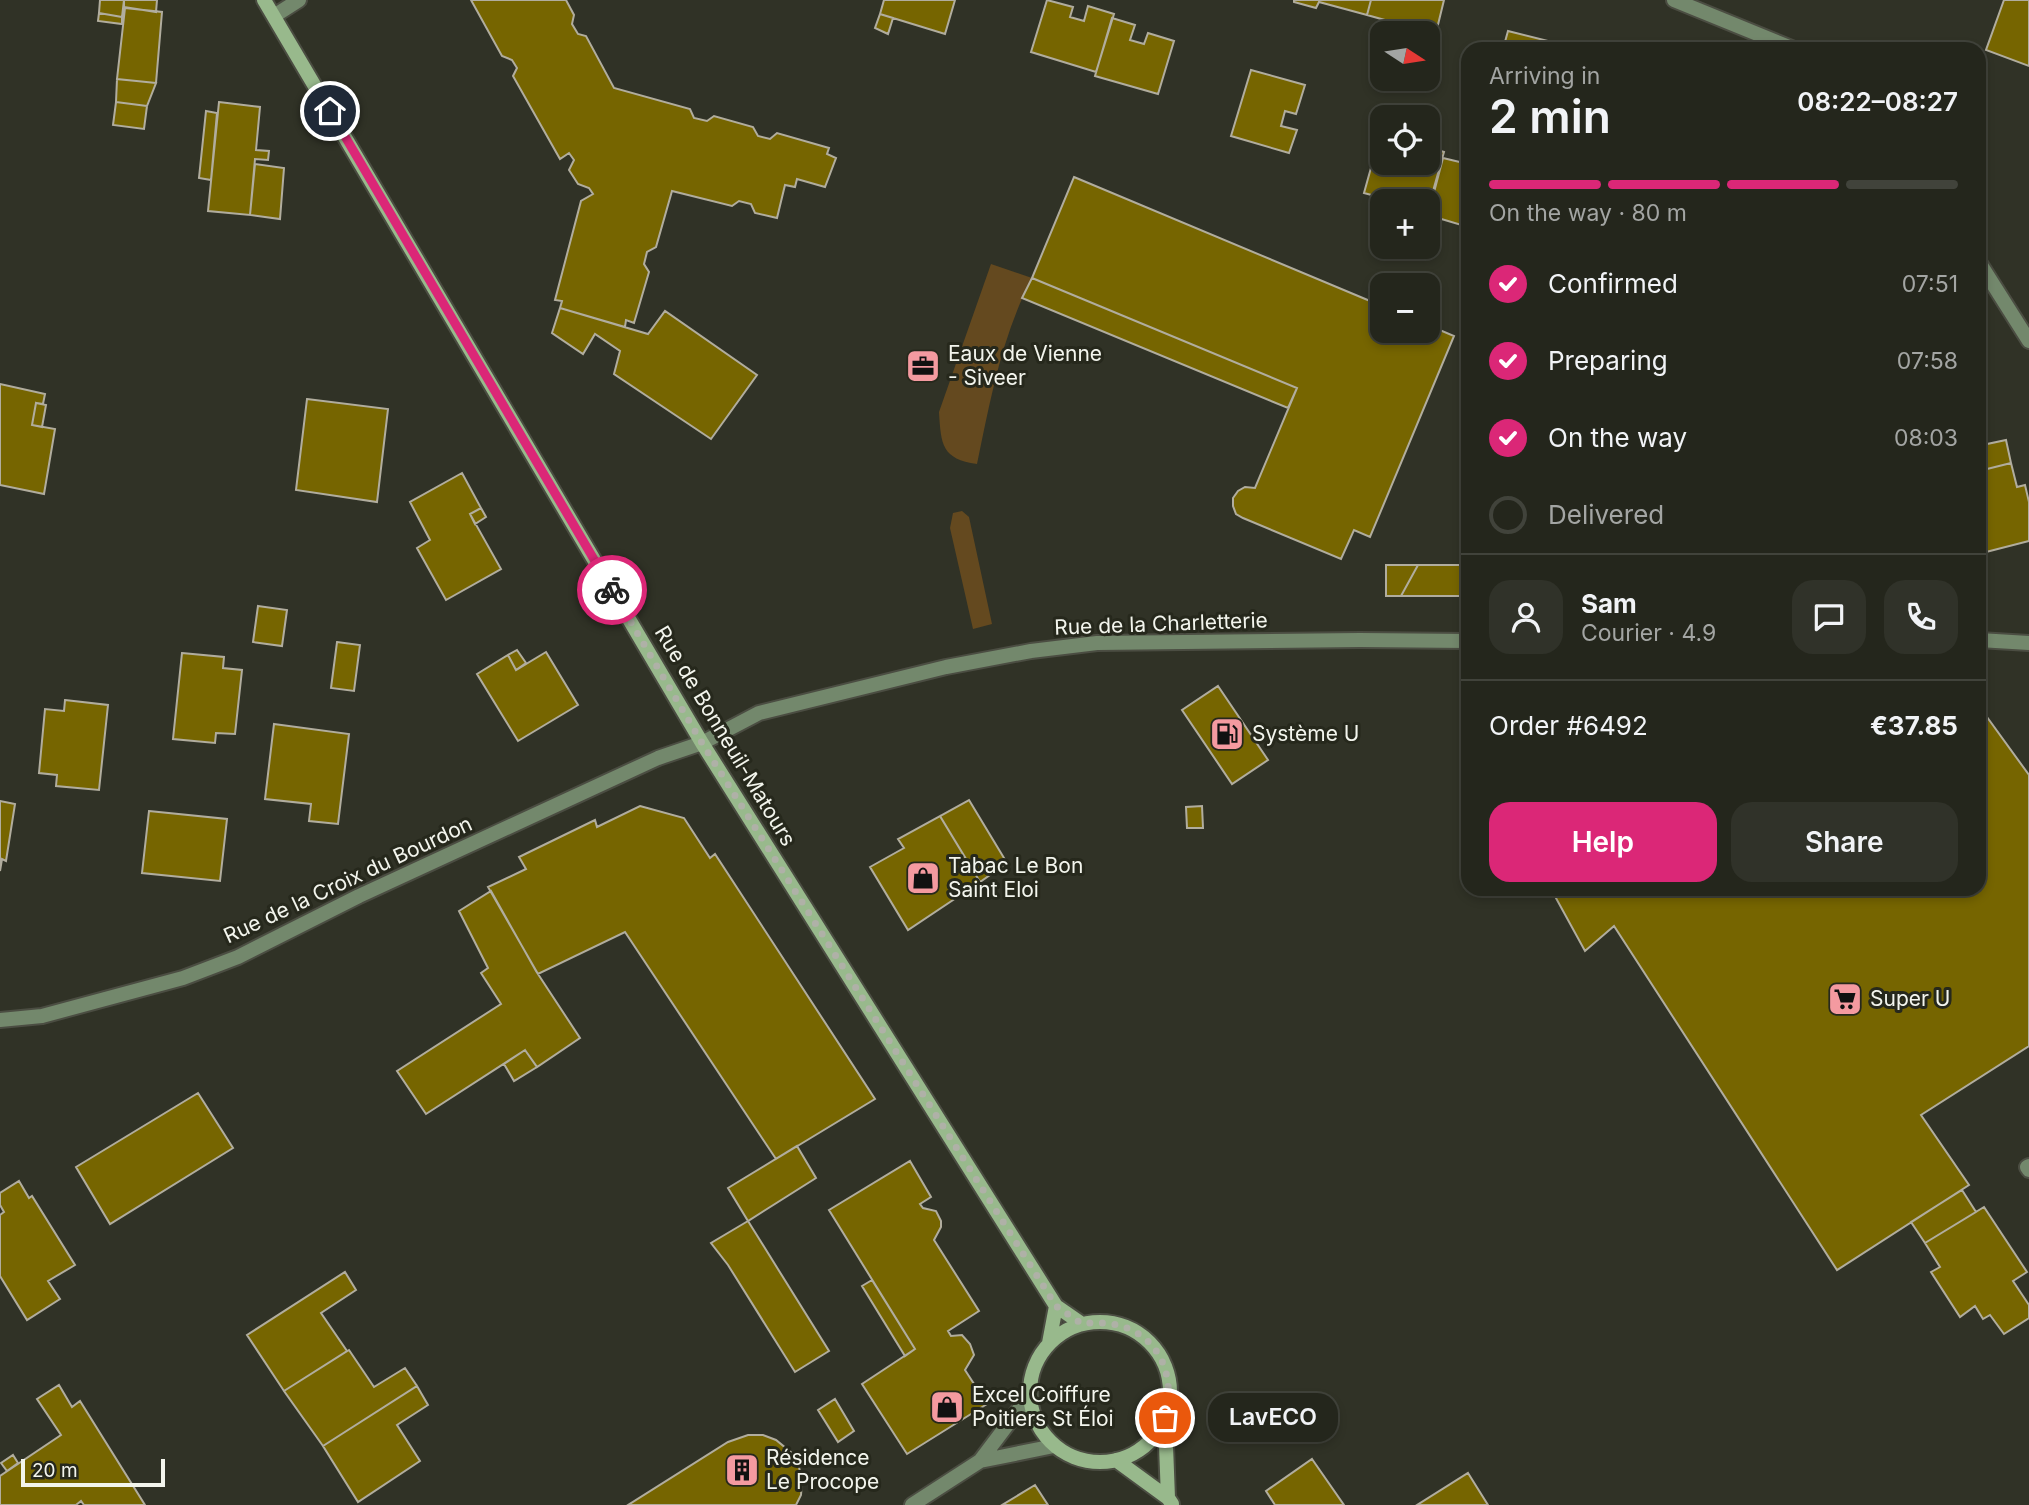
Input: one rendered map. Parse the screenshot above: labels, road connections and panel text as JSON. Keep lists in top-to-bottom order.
{
  "streets": {
    "main road": ["Rue de Bonneuil-Matours"],
    "street": ["Rue de la Charletterie", "Rue de la Croix du Bourdon"]
  },
  "crossings": [
    ["Rue de la Charletterie", "Rue de Bonneuil-Matours"],
    ["Rue de la Charletterie", "Rue de la Croix du Bourdon"],
    ["Rue de Bonneuil-Matours", "Rue de la Croix du Bourdon"]
  ],
  "places": {
    "office": ["Eaux de Vienne - Siveer"],
    "fuel station": ["Système U"],
    "shop": ["Tabac Le Bon Saint Eloi", "Excel Coiffure Poitiers St Éloi"],
    "supermarket": ["Super U"],
    "other": ["LavECO"],
    "building": ["Résidence Le Procope"]
  },
  "scale_bar": "20 m",
  "north": "right",
  "page": {
    "map_buttons": ["+", "−"],
    "heading": ["2 min", "Arriving in", "08:22–08:27"],
    "panel": [
      "Sam",
      "Courier · 4.9",
      "Order #6492",
      "€37.85"
    ],
    "bar": "On the way · 80 m",
    "list": [
      ["Confirmed", "07:51"],
      ["Preparing", "07:58"],
      ["On the way", "08:03"],
      "Delivered"
    ],
    "buttons": ["Help", "Share"],
    "bubble": "LavECO",
    "scale": "20 m"
  }
}
